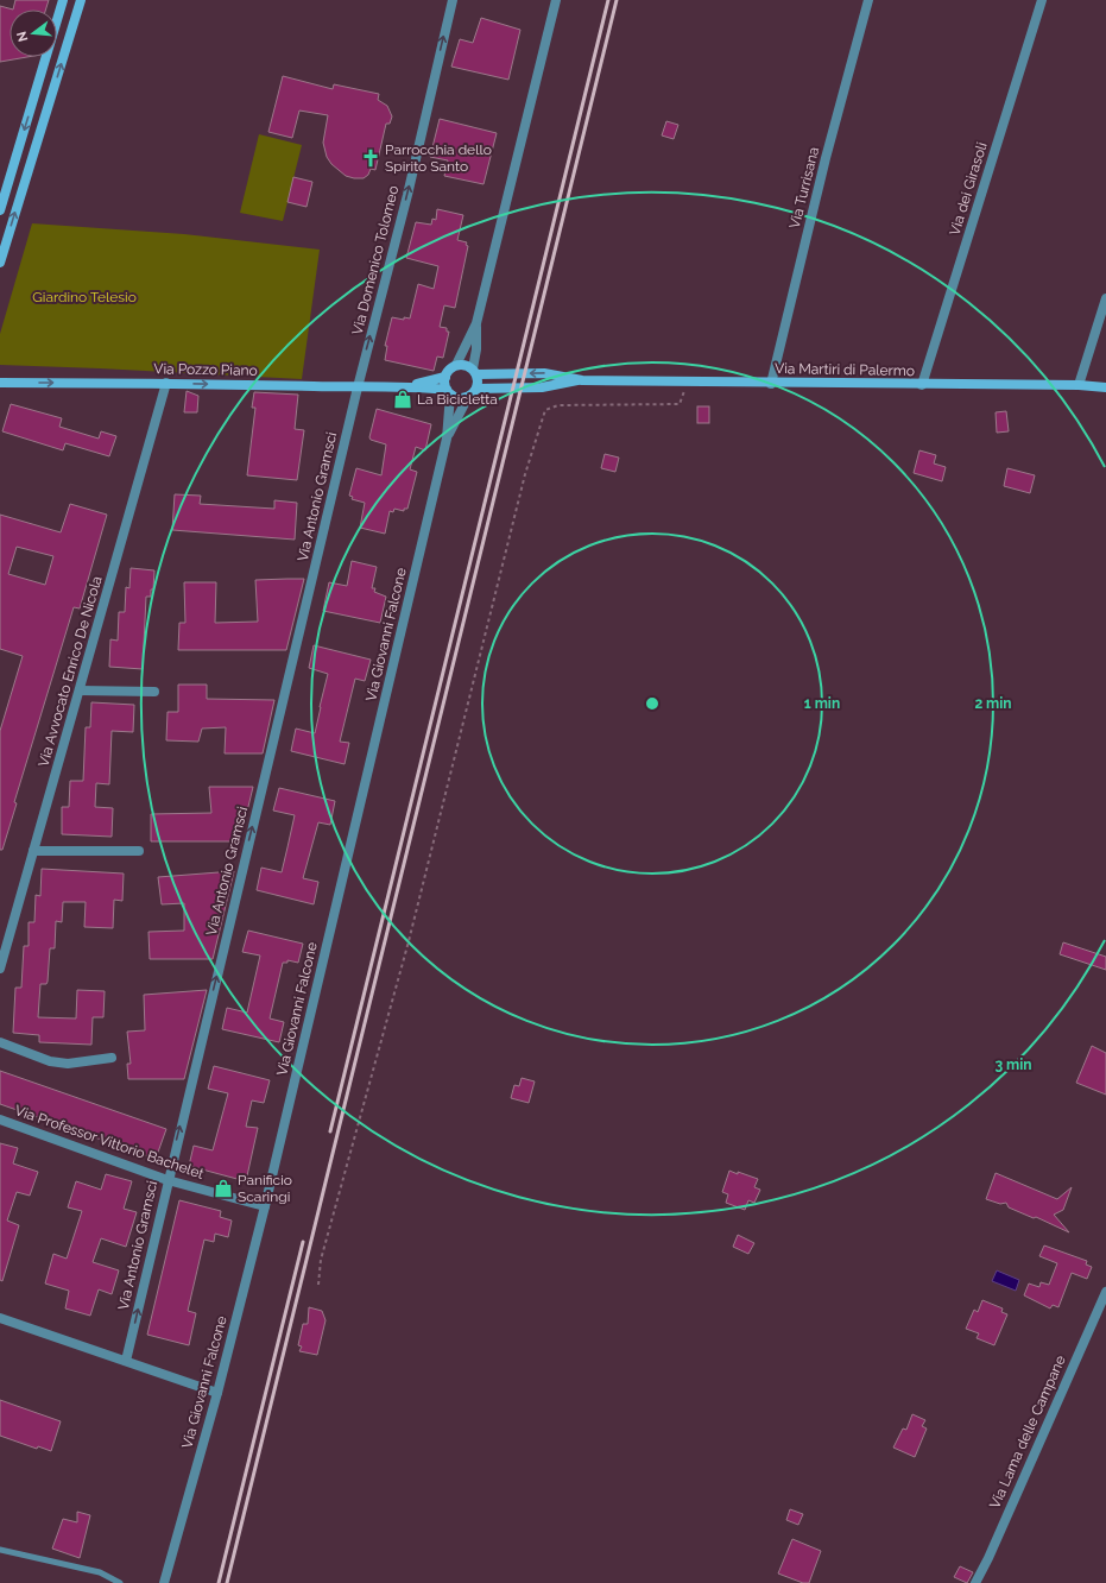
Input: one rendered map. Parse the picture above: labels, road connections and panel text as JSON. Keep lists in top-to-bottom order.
{
  "streets": {
    "street": [
      "Via Turrisana",
      "Via dei Girasoli",
      "Via Domenico Tolomeo",
      "Via Pozzo Piano",
      "Via Martiri di Palermo",
      "Via Antonio Gramsci",
      "Via Giovanni Falcone",
      "Via Avvocato Enrico De Nicola",
      "Via Professor Vittorio Bachelet",
      "Via Lama delle Campane"
    ]
  },
  "crossings": [
    ["Via Turrisana", "Via Martiri di Palermo"],
    ["Via dei Girasoli", "Via Martiri di Palermo"],
    ["Via Domenico Tolomeo", "Via Pozzo Piano"],
    ["Via Domenico Tolomeo", "Via Antonio Gramsci"],
    ["Via Pozzo Piano", "Via Antonio Gramsci"],
    ["Via Pozzo Piano", "Via Giovanni Falcone"],
    ["Via Pozzo Piano", "Via Avvocato Enrico De Nicola"],
    ["Via Antonio Gramsci", "Via Professor Vittorio Bachelet"],
    ["Via Giovanni Falcone", "Via Professor Vittorio Bachelet"]
  ],
  "one_way": ["Via Domenico Tolomeo", "Via Pozzo Piano", "Via Antonio Gramsci"],
  "parks": ["Giardino Telesio"],
  "places": {
    "church": ["Parrocchia dello Spirito Santo"],
    "shop": ["La Bicicletta", "Panificio Scaringi"]
  },
  "north": "left",
  "rings": ["1 min", "2 min", "3 min"]
}
